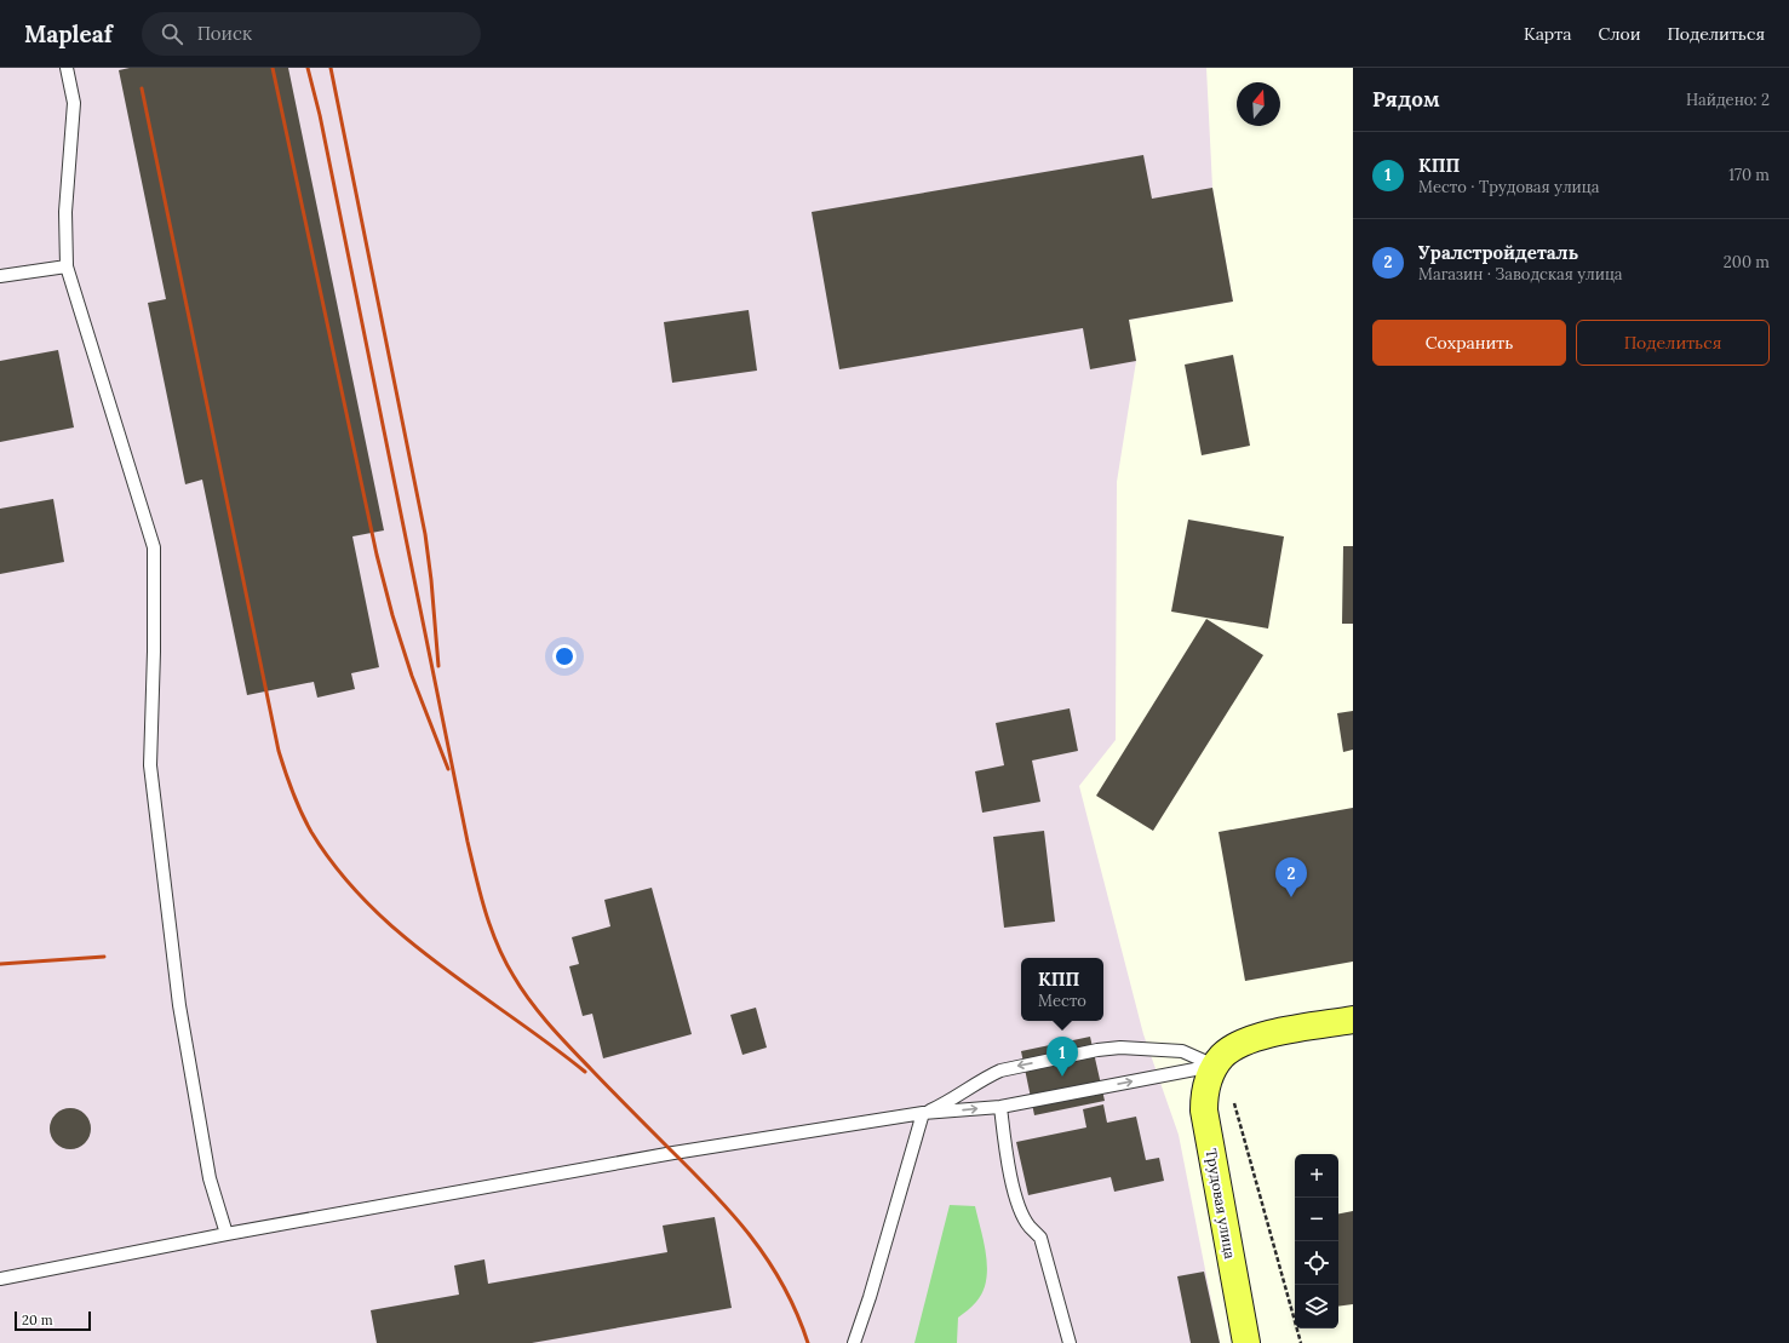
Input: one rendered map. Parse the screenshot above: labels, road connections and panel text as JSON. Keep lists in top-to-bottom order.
{
  "streets": {
    "main road": ["Трудовая улица"]
  },
  "scale_bar": "20 m",
  "north": "top",
  "page": {
    "header": "Mapleaf",
    "search": "Поиск",
    "nav": ["Карта", "Слои", "Поделиться"],
    "heading": ["Рядом", "Найдено: 2"],
    "list": [
      {
        "mark": "1",
        "name": "КПП",
        "note": "Место · Трудовая улица",
        "value": "170 m"
      },
      {
        "mark": "2",
        "name": "Уралстройдеталь",
        "note": "Магазин · Заводская улица",
        "value": "200 m"
      }
    ],
    "buttons": ["Сохранить", "Поделиться"],
    "pins": ["2", "1"],
    "popup": ["КПП", "Место"],
    "map_buttons": ["+", "−"],
    "scale": "20 m"
  }
}
